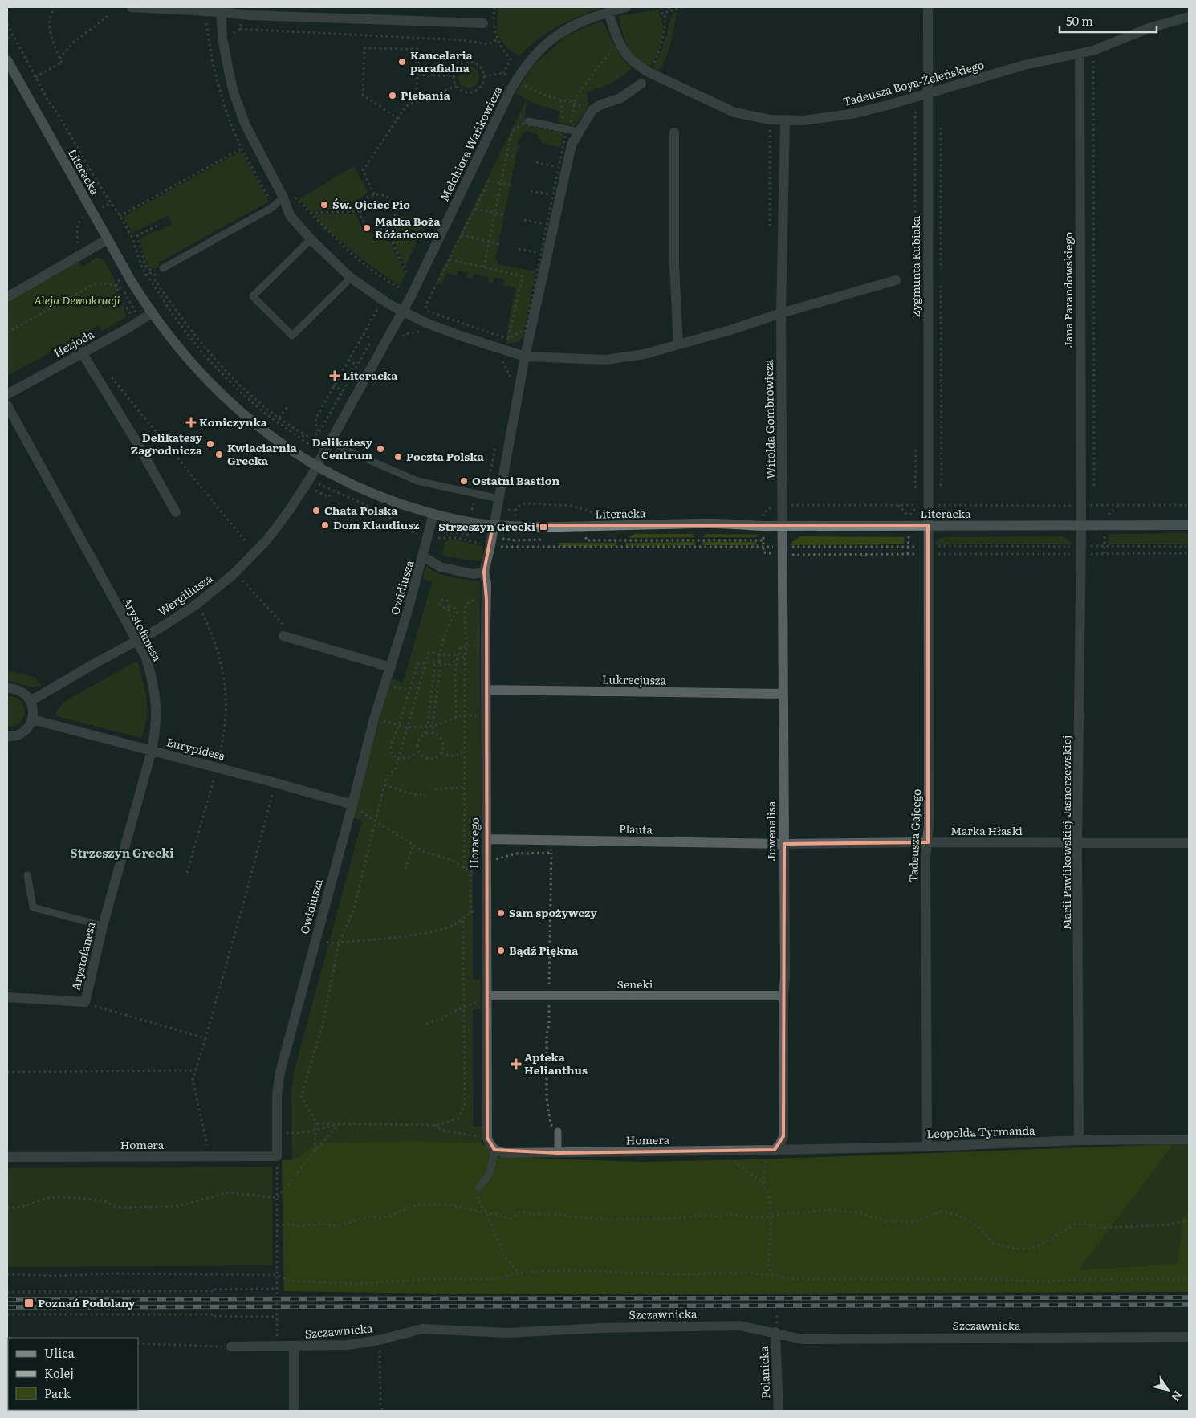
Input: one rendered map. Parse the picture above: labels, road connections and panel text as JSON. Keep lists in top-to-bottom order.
{
  "streets": {
    "street": [
      "Tadeusza Boya-Żeleńskiego",
      "Melchiora Wańkowicza",
      "Literacka",
      "Zygmunta Kubiaka",
      "Jana Parandowskiego",
      "Hezjoda",
      "Witolda Gombrowicza",
      "Owidiusza",
      "Wergiliusza",
      "Arystofanesa",
      "Lukrecjusza",
      "Eurypidesa",
      "Plauta",
      "Juwenalisa",
      "Marka Hłaski",
      "Marii Pawlikowskiej-Jasnorzewskiej",
      "Tadeusza Gajcego",
      "Horacego",
      "Seneki",
      "Leopolda Tyrmanda",
      "Homera",
      "Szczawnicka",
      "Polanicka"
    ]
  },
  "crossings": [
    ["Tadeusza Boya-Żeleńskiego", "Melchiora Wańkowicza"],
    ["Tadeusza Boya-Żeleńskiego", "Zygmunta Kubiaka"],
    ["Tadeusza Boya-Żeleńskiego", "Jana Parandowskiego"],
    ["Tadeusza Boya-Żeleńskiego", "Witolda Gombrowicza"],
    ["Melchiora Wańkowicza", "Literacka"],
    ["Melchiora Wańkowicza", "Wergiliusza"],
    ["Literacka", "Zygmunta Kubiaka"],
    ["Literacka", "Jana Parandowskiego"],
    ["Literacka", "Hezjoda"],
    ["Literacka", "Witolda Gombrowicza"],
    ["Literacka", "Owidiusza"],
    ["Literacka", "Wergiliusza"],
    ["Literacka", "Juwenalisa"],
    ["Literacka", "Marii Pawlikowskiej-Jasnorzewskiej"],
    ["Literacka", "Tadeusza Gajcego"],
    ["Literacka", "Horacego"],
    ["Zygmunta Kubiaka", "Tadeusza Gajcego"],
    ["Jana Parandowskiego", "Marii Pawlikowskiej-Jasnorzewskiej"],
    ["Witolda Gombrowicza", "Juwenalisa"],
    ["Owidiusza", "Eurypidesa"],
    ["Owidiusza", "Homera"],
    ["Wergiliusza", "Arystofanesa"],
    ["Arystofanesa", "Eurypidesa"],
    ["Lukrecjusza", "Juwenalisa"],
    ["Lukrecjusza", "Horacego"],
    ["Plauta", "Juwenalisa"],
    ["Plauta", "Marka Hłaski"],
    ["Plauta", "Horacego"],
    ["Juwenalisa", "Marka Hłaski"],
    ["Juwenalisa", "Seneki"],
    ["Juwenalisa", "Leopolda Tyrmanda"],
    ["Juwenalisa", "Homera"],
    ["Marka Hłaski", "Marii Pawlikowskiej-Jasnorzewskiej"],
    ["Marka Hłaski", "Tadeusza Gajcego"],
    ["Marii Pawlikowskiej-Jasnorzewskiej", "Leopolda Tyrmanda"],
    ["Tadeusza Gajcego", "Leopolda Tyrmanda"],
    ["Horacego", "Seneki"],
    ["Leopolda Tyrmanda", "Homera"],
    ["Szczawnicka", "Polanicka"]
  ],
  "districts": ["Strzeszyn Grecki"],
  "parks": ["Aleja Demokracji"],
  "places": {
    "other": [
      "Kancelaria parafialna",
      "Plebania",
      "Św. Ojciec Pio",
      "Matka Boża Różańcowa",
      "Delikatesy Zagrodnicza",
      "Delikatesy Centrum",
      "Kwiaciarnia Grecka",
      "Poczta Polska",
      "Ostatni Bastion",
      "Chata Polska",
      "Dom Klaudiusz",
      "Sam spożywczy",
      "Bądź Piękna"
    ],
    "health": ["Literacka", "Koniczynka", "Apteka Helianthus"],
    "transit": ["Strzeszyn Grecki", "Poznań Podolany"]
  },
  "legend": ["Ulica", "Kolej", "Park"],
  "scale_bar": "50 m",
  "north": "bottom right"
}
